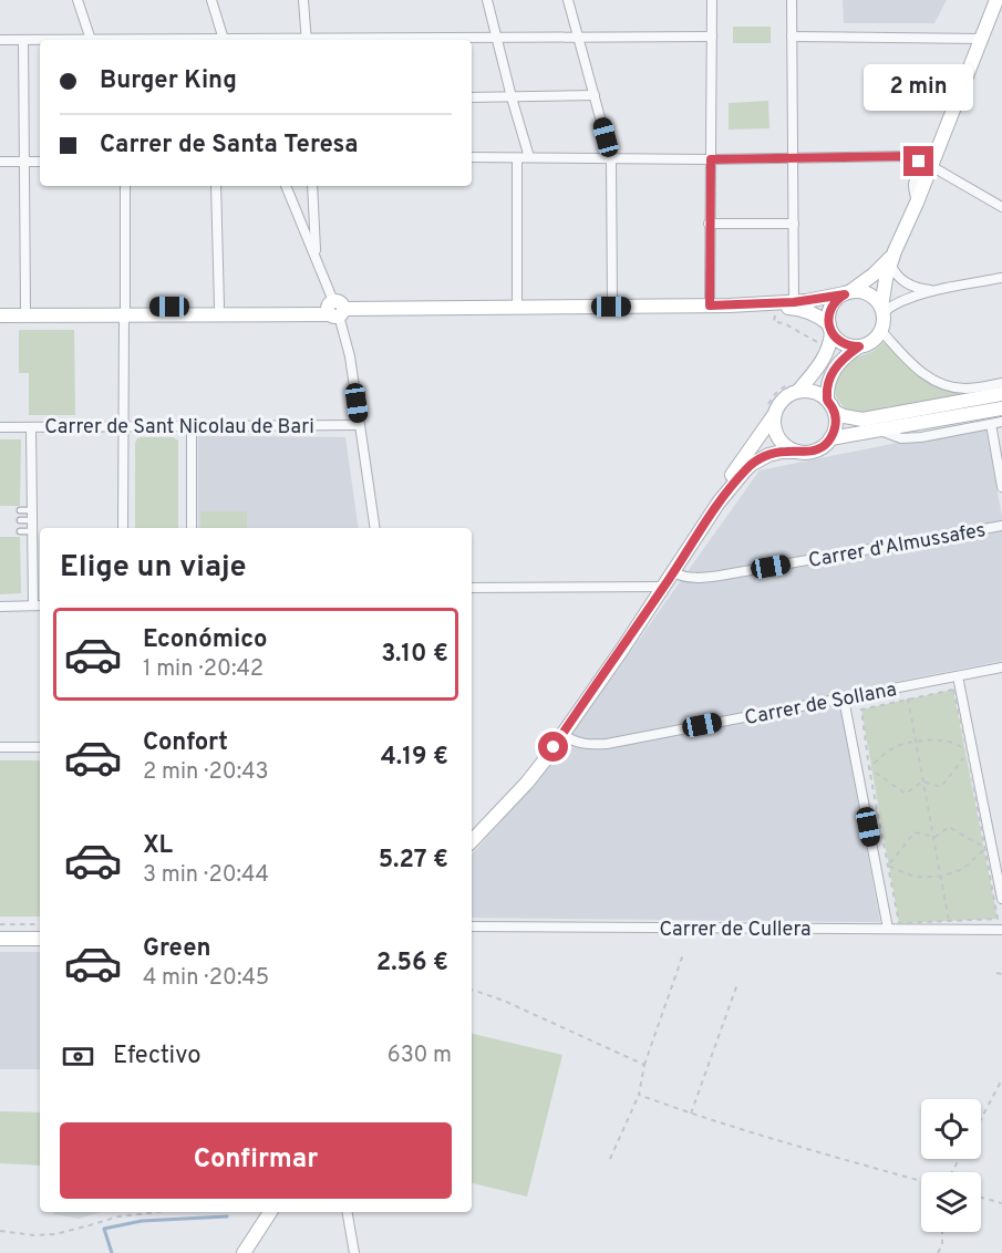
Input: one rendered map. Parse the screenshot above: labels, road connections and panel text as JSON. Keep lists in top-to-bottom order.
{
  "streets": {
    "street": [
      "Carrer de Sant Nicolau de Bari",
      "Carrer d'Almussafes",
      "Carrer de Sollana",
      "Carrer de Cullera"
    ]
  },
  "page": {
    "banner": ["Burger King", "Carrer de Santa Teresa"],
    "bubble": "2 min",
    "heading": "Elige un viaje",
    "list": [
      {
        "name": "Económico",
        "note": "1 min · 20:42",
        "value": "3.10 €"
      },
      {
        "name": "Confort",
        "note": "2 min · 20:43",
        "value": "4.19 €"
      },
      {
        "name": "XL",
        "note": "3 min · 20:44",
        "value": "5.27 €"
      },
      {
        "name": "Green",
        "note": "4 min · 20:45",
        "value": "2.56 €"
      }
    ],
    "pay": ["Efectivo", "630 m"],
    "buttons": "Confirmar"
  }
}
